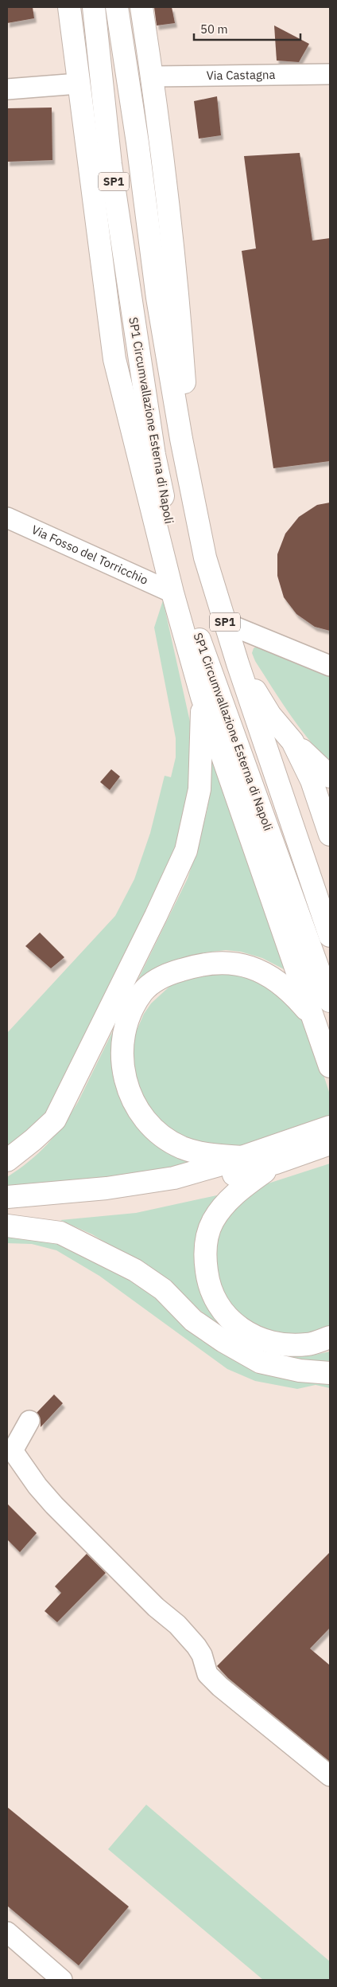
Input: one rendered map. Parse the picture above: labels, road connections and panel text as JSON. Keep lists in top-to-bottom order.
{
  "streets": {
    "highway": ["SP1", "SP1 Circumvallazione Esterna di Napoli"],
    "street": ["Via Castagna", "Via Fosso del Torricchio"]
  },
  "crossings": [
    ["SP1", "SP1 Circumvallazione Esterna di Napoli"]
  ],
  "scale_bar": "50 m"
}
